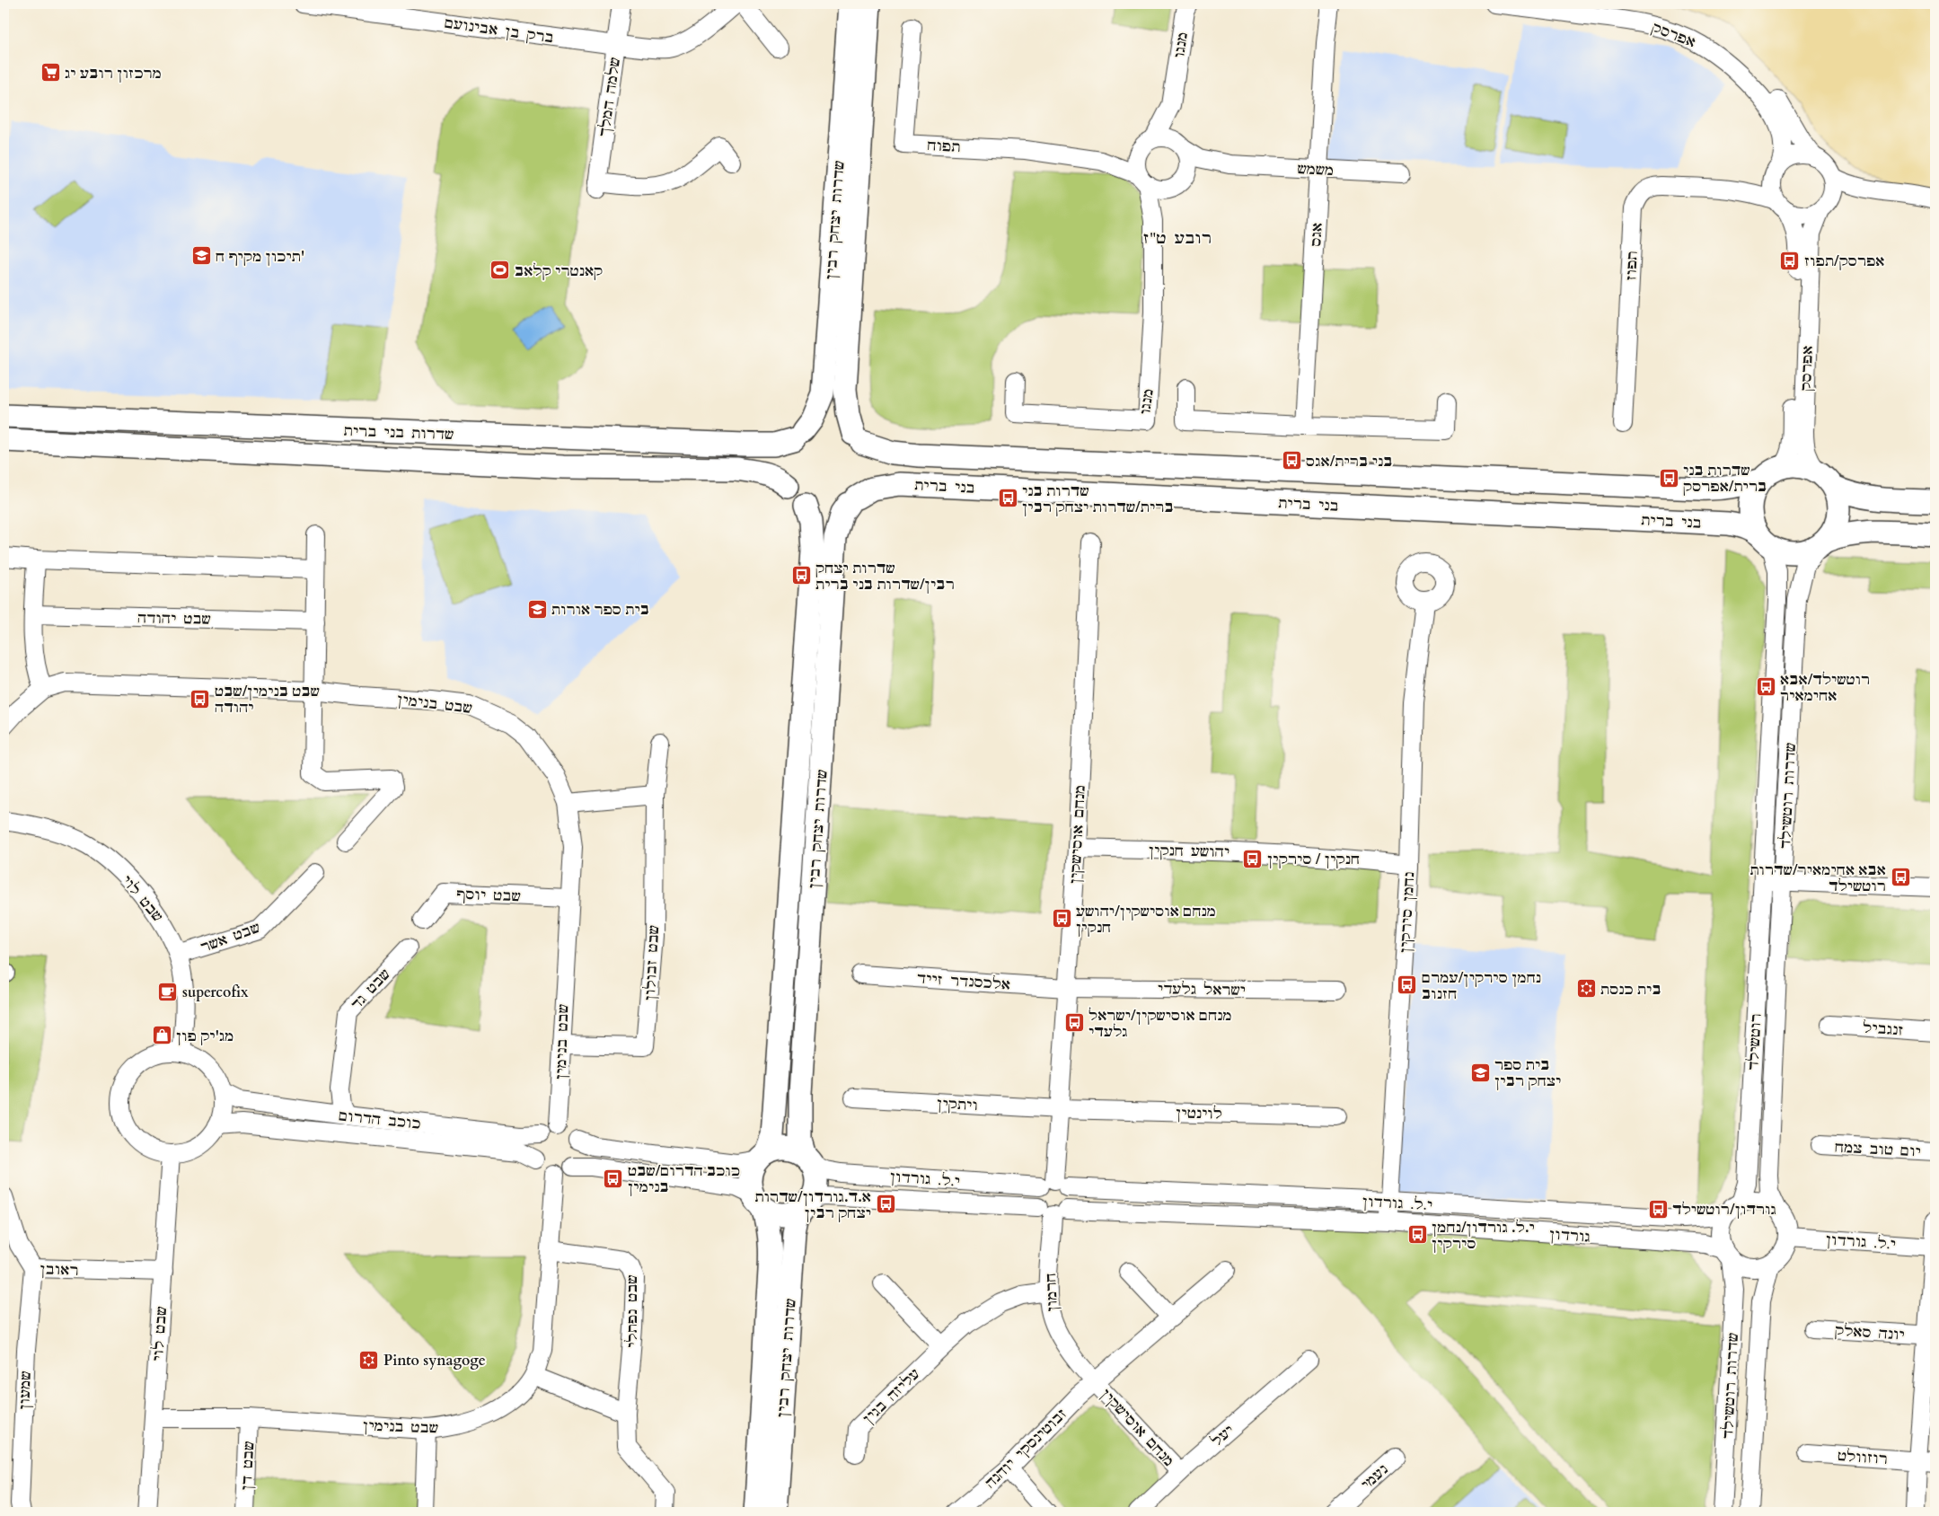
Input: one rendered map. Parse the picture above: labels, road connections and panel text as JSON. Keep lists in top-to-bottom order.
{
  "streets": {
    "main road": ["שדרות יצחק רבין", "שדרות בני ברית", "בני ברית"],
    "street": [
      "ברק בן אבינועם",
      "אפרסק",
      "מנגו",
      "שלמה המלך",
      "תפוח",
      "משמש",
      "אגס",
      "תפוז",
      "שבט יהודה",
      "שבט בנימין",
      "שדרות רוטשילד",
      "מנחם אוסישקין",
      "יהושע חנקין",
      "שבט יוסף",
      "שבט לוי",
      "נחמן סירקין",
      "שבט אשר",
      "שבט זבולון",
      "אלכסנדר זייד",
      "שבט גד",
      "ישראל גלעדי",
      "זנגביל",
      "רוטשילד",
      "ויתקין",
      "לוינטין",
      "כוכב הדרום",
      "יום טוב צמח",
      "י.ל. גורדון",
      "גורדון",
      "ראובן",
      "חרמון",
      "שבט נפתלי",
      "יונה סאלק",
      "שמעון",
      "עליזה בגין",
      "יעל",
      "זבוטינסקי יוהנה",
      "רוזוולט",
      "שבט דן",
      "נעמי"
    ]
  },
  "crossings": [
    ["ברק בן אבינועם", "שלמה המלך"],
    ["אפרסק", "תפוז"],
    ["אפרסק", "בני ברית"],
    ["אפרסק", "שדרות רוטשילד"],
    ["מנגו", "תפוח"],
    ["מנגו", "משמש"],
    ["תפוח", "משמש"],
    ["משמש", "אגס"],
    ["שדרות יצחק רבין", "שדרות בני ברית"],
    ["שדרות יצחק רבין", "בני ברית"],
    ["שדרות יצחק רבין", "י.ל. גורדון"],
    ["שדרות בני ברית", "בני ברית"],
    ["בני ברית", "שדרות רוטשילד"],
    ["שבט בנימין", "שבט יוסף"],
    ["שבט בנימין", "שבט לוי"],
    ["שבט בנימין", "שבט זבולון"],
    ["שבט בנימין", "כוכב הדרום"],
    ["שבט בנימין", "שבט נפתלי"],
    ["שבט בנימין", "שבט דן"],
    ["שדרות רוטשילד", "רוטשילד"],
    ["שדרות רוטשילד", "י.ל. גורדון"],
    ["שדרות רוטשילד", "גורדון"],
    ["מנחם אוסישקין", "יהושע חנקין"],
    ["מנחם אוסישקין", "אלכסנדר זייד"],
    ["מנחם אוסישקין", "ישראל גלעדי"],
    ["מנחם אוסישקין", "ויתקין"],
    ["מנחם אוסישקין", "לוינטין"],
    ["מנחם אוסישקין", "י.ל. גורדון"],
    ["מנחם אוסישקין", "חרמון"],
    ["מנחם אוסישקין", "יעל"],
    ["מנחם אוסישקין", "זבוטינסקי יוהנה"],
    ["יהושע חנקין", "נחמן סירקין"],
    ["שבט לוי", "שבט אשר"],
    ["שבט לוי", "כוכב הדרום"],
    ["שבט לוי", "ראובן"],
    ["נחמן סירקין", "י.ל. גורדון"],
    ["נחמן סירקין", "גורדון"],
    ["אלכסנדר זייד", "ישראל גלעדי"],
    ["שבט גד", "כוכב הדרום"],
    ["רוטשילד", "י.ל. גורדון"],
    ["רוטשילד", "גורדון"],
    ["ויתקין", "לוינטין"],
    ["י.ל. גורדון", "גורדון"],
    ["י.ל. גורדון", "חרמון"],
    ["ראובן", "שמעון"],
    ["חרמון", "עליזה בגין"],
    ["חרמון", "זבוטינסקי יוהנה"]
  ],
  "districts": ["רובע ט\"ז"],
  "places": {
    "supermarket": ["מרכזון רובע יג"],
    "school or university": ["תיכון מקיף ח'", "בית ספר אורות", "בית ספר יצחק רבין"],
    "bus stop": [
      "אפרסק/תפוז",
      "בני ברית/אגס",
      "שדרות בני ברית/אפרסק",
      "שדרות בני ברית/שדרות יצחק רבין",
      "שדרות יצחק רבין/שדרות בני ברית",
      "רוטשילד/אבא אחימאיר",
      "שבט בנימין/שבט יהודה",
      "חנקין / סירקין",
      "אבא אחימאיר/שדרות רוטשילד",
      "מנחם אוסישקין/יהושע חנקין",
      "נחמן סירקין/עמרם חזנוב",
      "מנחם אוסישקין/ישראל גלעדי",
      "כוכב הדרום/שבט בנימין",
      "א.ד.גורדון/שדרות יצחק רבין",
      "גורדון/רוטשילד",
      "י.ל. גורדון/נחמן סירקין"
    ],
    "sports": ["קאנטרי קלאב"],
    "synagogue": ["בית כנסת", "Pinto synagoge"],
    "cafe": ["supercofix"],
    "shop": ["מג'יק פון"]
  }
}
